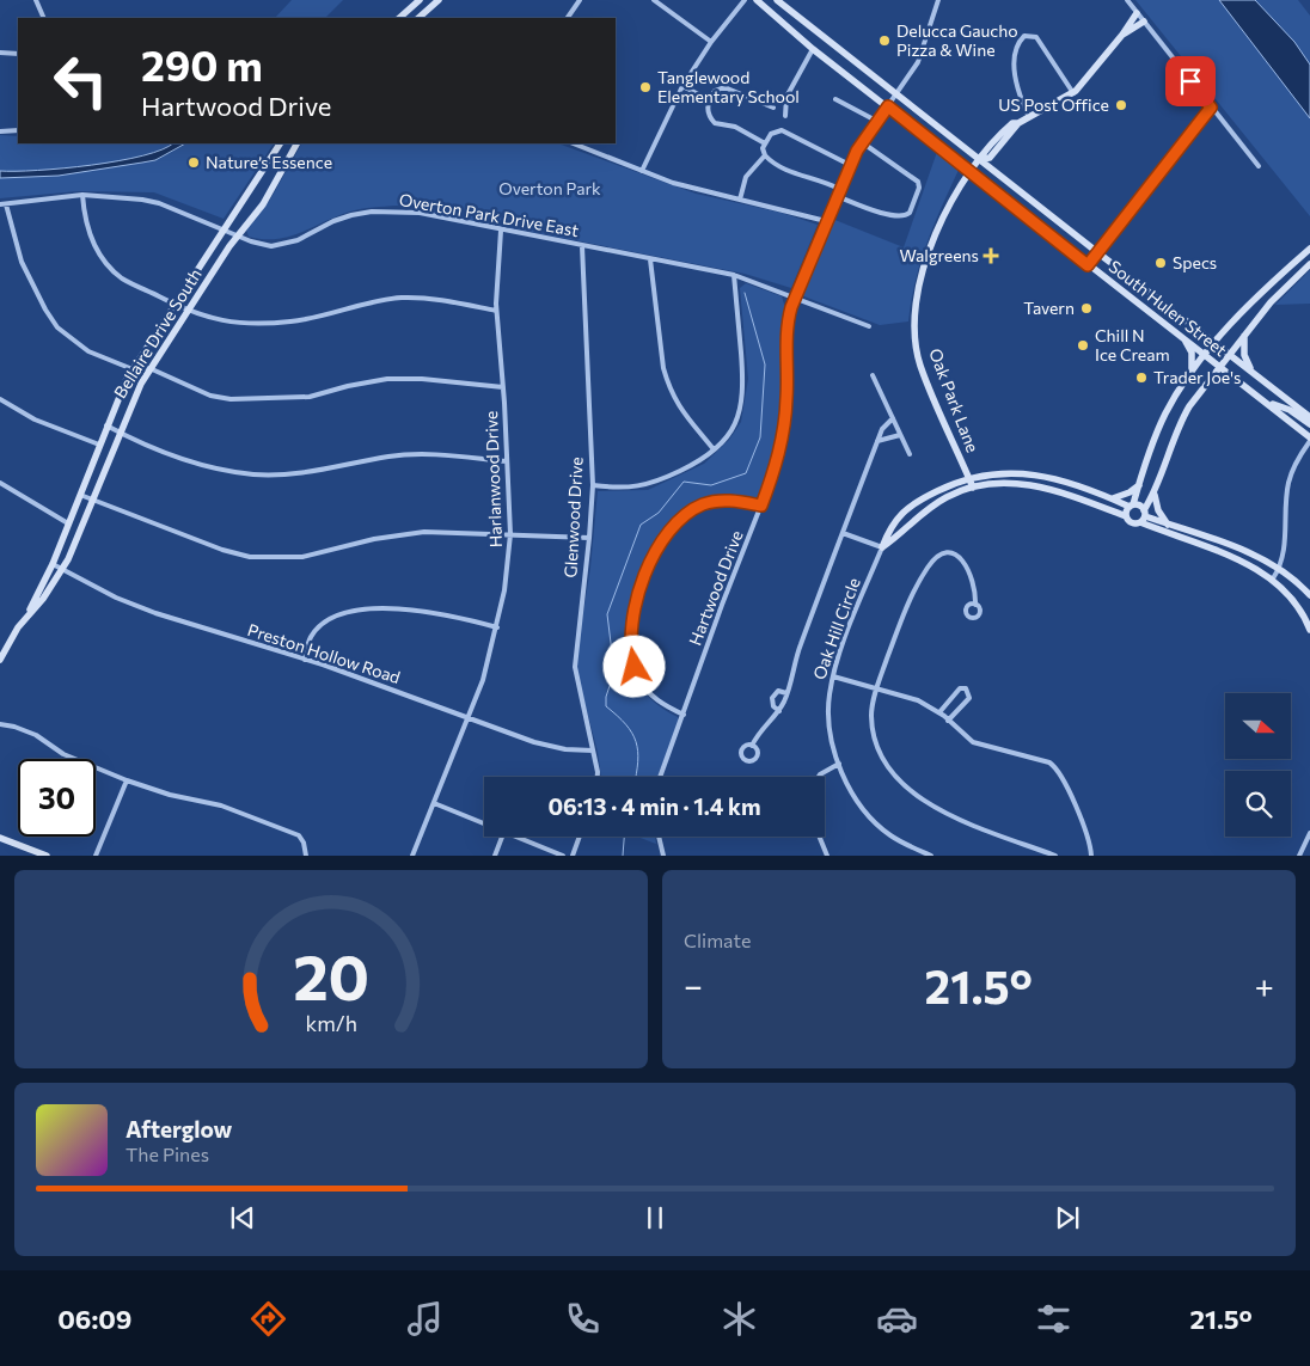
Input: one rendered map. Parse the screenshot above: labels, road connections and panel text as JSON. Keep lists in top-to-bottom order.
{
  "streets": {
    "main road": [
      "South Hulen Street",
      "Bellaire Drive South",
      "Oak Park Lane",
      "Oak Hill Circle"
    ],
    "street": [
      "Overton Park Drive East",
      "Harlanwood Drive",
      "Glenwood Drive",
      "Hartwood Drive",
      "Preston Hollow Road"
    ]
  },
  "crossings": [
    ["Overton Park Drive East", "Bellaire Drive South"],
    ["Overton Park Drive East", "Harlanwood Drive"],
    ["Overton Park Drive East", "Glenwood Drive"],
    ["Overton Park Drive East", "Hartwood Drive"],
    ["South Hulen Street", "Oak Park Lane"],
    ["South Hulen Street", "Hartwood Drive"],
    ["Bellaire Drive South", "Preston Hollow Road"],
    ["Oak Park Lane", "Oak Hill Circle"],
    ["Harlanwood Drive", "Preston Hollow Road"],
    ["Glenwood Drive", "Preston Hollow Road"]
  ],
  "parks": ["Overton Park"],
  "places": {
    "other": [
      "Delucca Gaucho Pizza & Wine",
      "Tanglewood Elementary School",
      "US Post Office",
      "Nature’s Essence",
      "Specs",
      "Tavern",
      "Chill N Ice Cream",
      "Trader Joe's"
    ],
    "health": ["Walgreens"]
  },
  "north": "right",
  "page": {
    "turn": ["290 m", "Hartwood Drive"],
    "limit": "30",
    "trip": "06:13 · 4 min · 1.4 km",
    "tile": "Climate",
    "heat": ["−", "21.5°", "+"],
    "song": ["Afterglow", "The Pines"],
    "tabs": ["06:09", "21.5°"],
    "gauge": ["20", "km/h"]
  }
}
